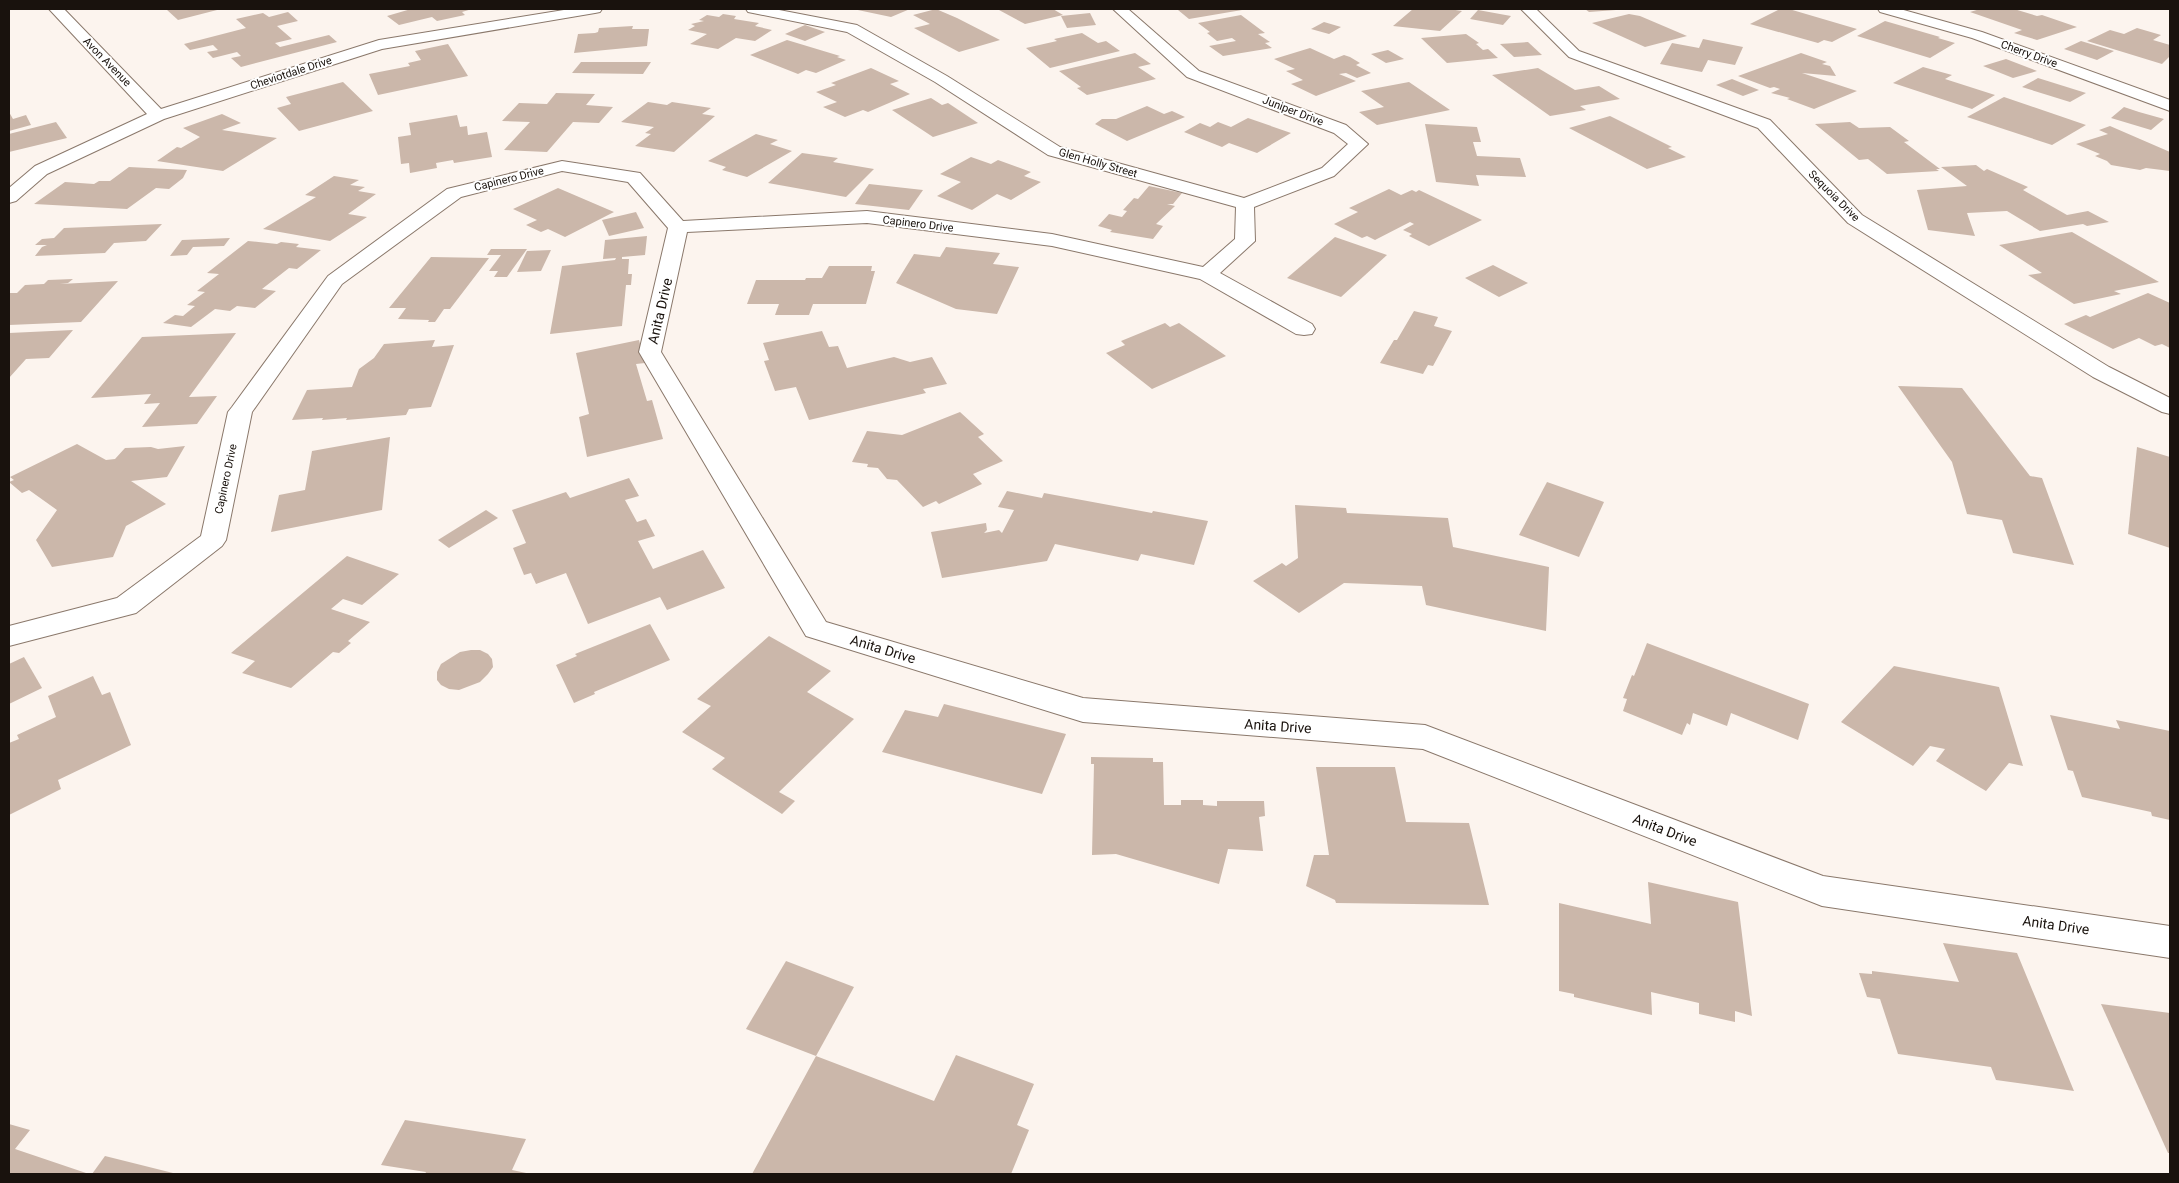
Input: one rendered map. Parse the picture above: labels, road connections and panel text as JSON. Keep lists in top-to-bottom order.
{
  "streets": {
    "street": [
      "Cherry Drive",
      "Avon Avenue",
      "Cheviotdale Drive",
      "Juniper Drive",
      "Glen Holly Street",
      "Capinero Drive",
      "Sequoia Drive",
      "Anita Drive"
    ]
  },
  "crossings": [
    ["Avon Avenue", "Cheviotdale Drive"],
    ["Juniper Drive", "Glen Holly Street"],
    ["Capinero Drive", "Anita Drive"]
  ]
}
